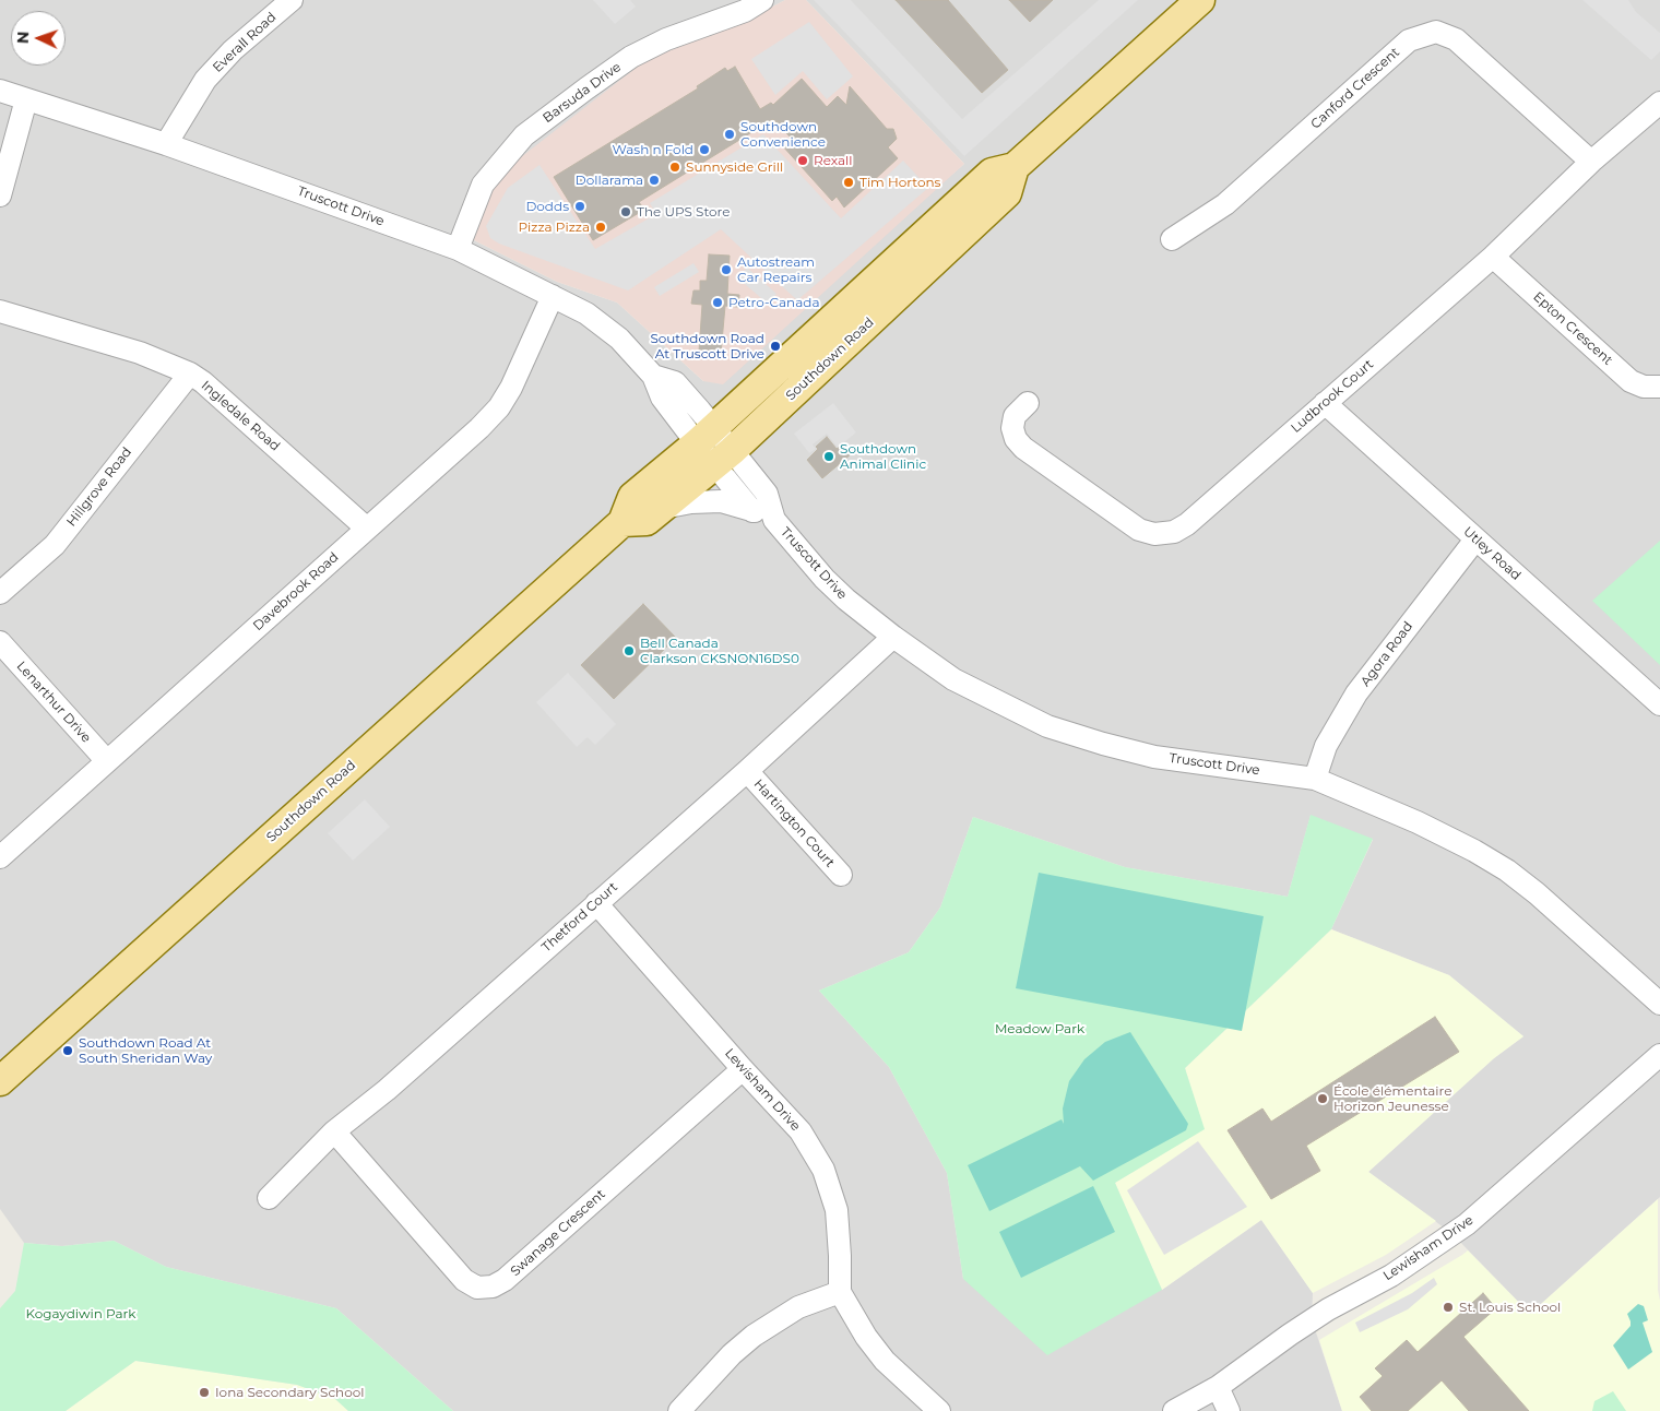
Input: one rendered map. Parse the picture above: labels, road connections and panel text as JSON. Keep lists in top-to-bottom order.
{
  "streets": {
    "main road": ["Southdown Road"],
    "street": [
      "Everall Road",
      "Canford Crescent",
      "Barsuda Drive",
      "Truscott Drive",
      "Epton Crescent",
      "Ludbrook Court",
      "Ingledale Road",
      "Hillgrove Road",
      "Utley Road",
      "Davebrook Road",
      "Agora Road",
      "Lenarthur Drive",
      "Hartington Court",
      "Thetford Court",
      "Lewisham Drive",
      "Swanage Crescent"
    ]
  },
  "crossings": [
    ["Everall Road", "Truscott Drive"],
    ["Canford Crescent", "Ludbrook Court"],
    ["Barsuda Drive", "Truscott Drive"],
    ["Truscott Drive", "Southdown Road"],
    ["Truscott Drive", "Davebrook Road"],
    ["Truscott Drive", "Agora Road"],
    ["Truscott Drive", "Thetford Court"],
    ["Epton Crescent", "Ludbrook Court"],
    ["Ludbrook Court", "Utley Road"],
    ["Ingledale Road", "Hillgrove Road"],
    ["Ingledale Road", "Davebrook Road"],
    ["Utley Road", "Agora Road"],
    ["Davebrook Road", "Lenarthur Drive"],
    ["Hartington Court", "Thetford Court"],
    ["Thetford Court", "Lewisham Drive"],
    ["Thetford Court", "Swanage Crescent"],
    ["Lewisham Drive", "Swanage Crescent"]
  ],
  "parks": ["Meadow Park", "Kogaydiwin Park"],
  "places": [
    "Southdown Convenience",
    "Wash n Fold",
    "Rexall",
    "Sunnyside Grill",
    "Dollarama",
    "Tim Hortons",
    "Dodds",
    "The UPS Store",
    "Pizza Pizza",
    "Autostream Car Repairs",
    "Petro-Canada",
    "Southdown Road At Truscott Drive",
    "Southdown Animal Clinic",
    "Bell Canada Clarkson CKSNON16DS0",
    "Southdown Road At South Sheridan Way",
    "École élémentaire Horizon Jeunesse",
    "St. Louis School",
    "Iona Secondary School"
  ],
  "north": "left"
}
